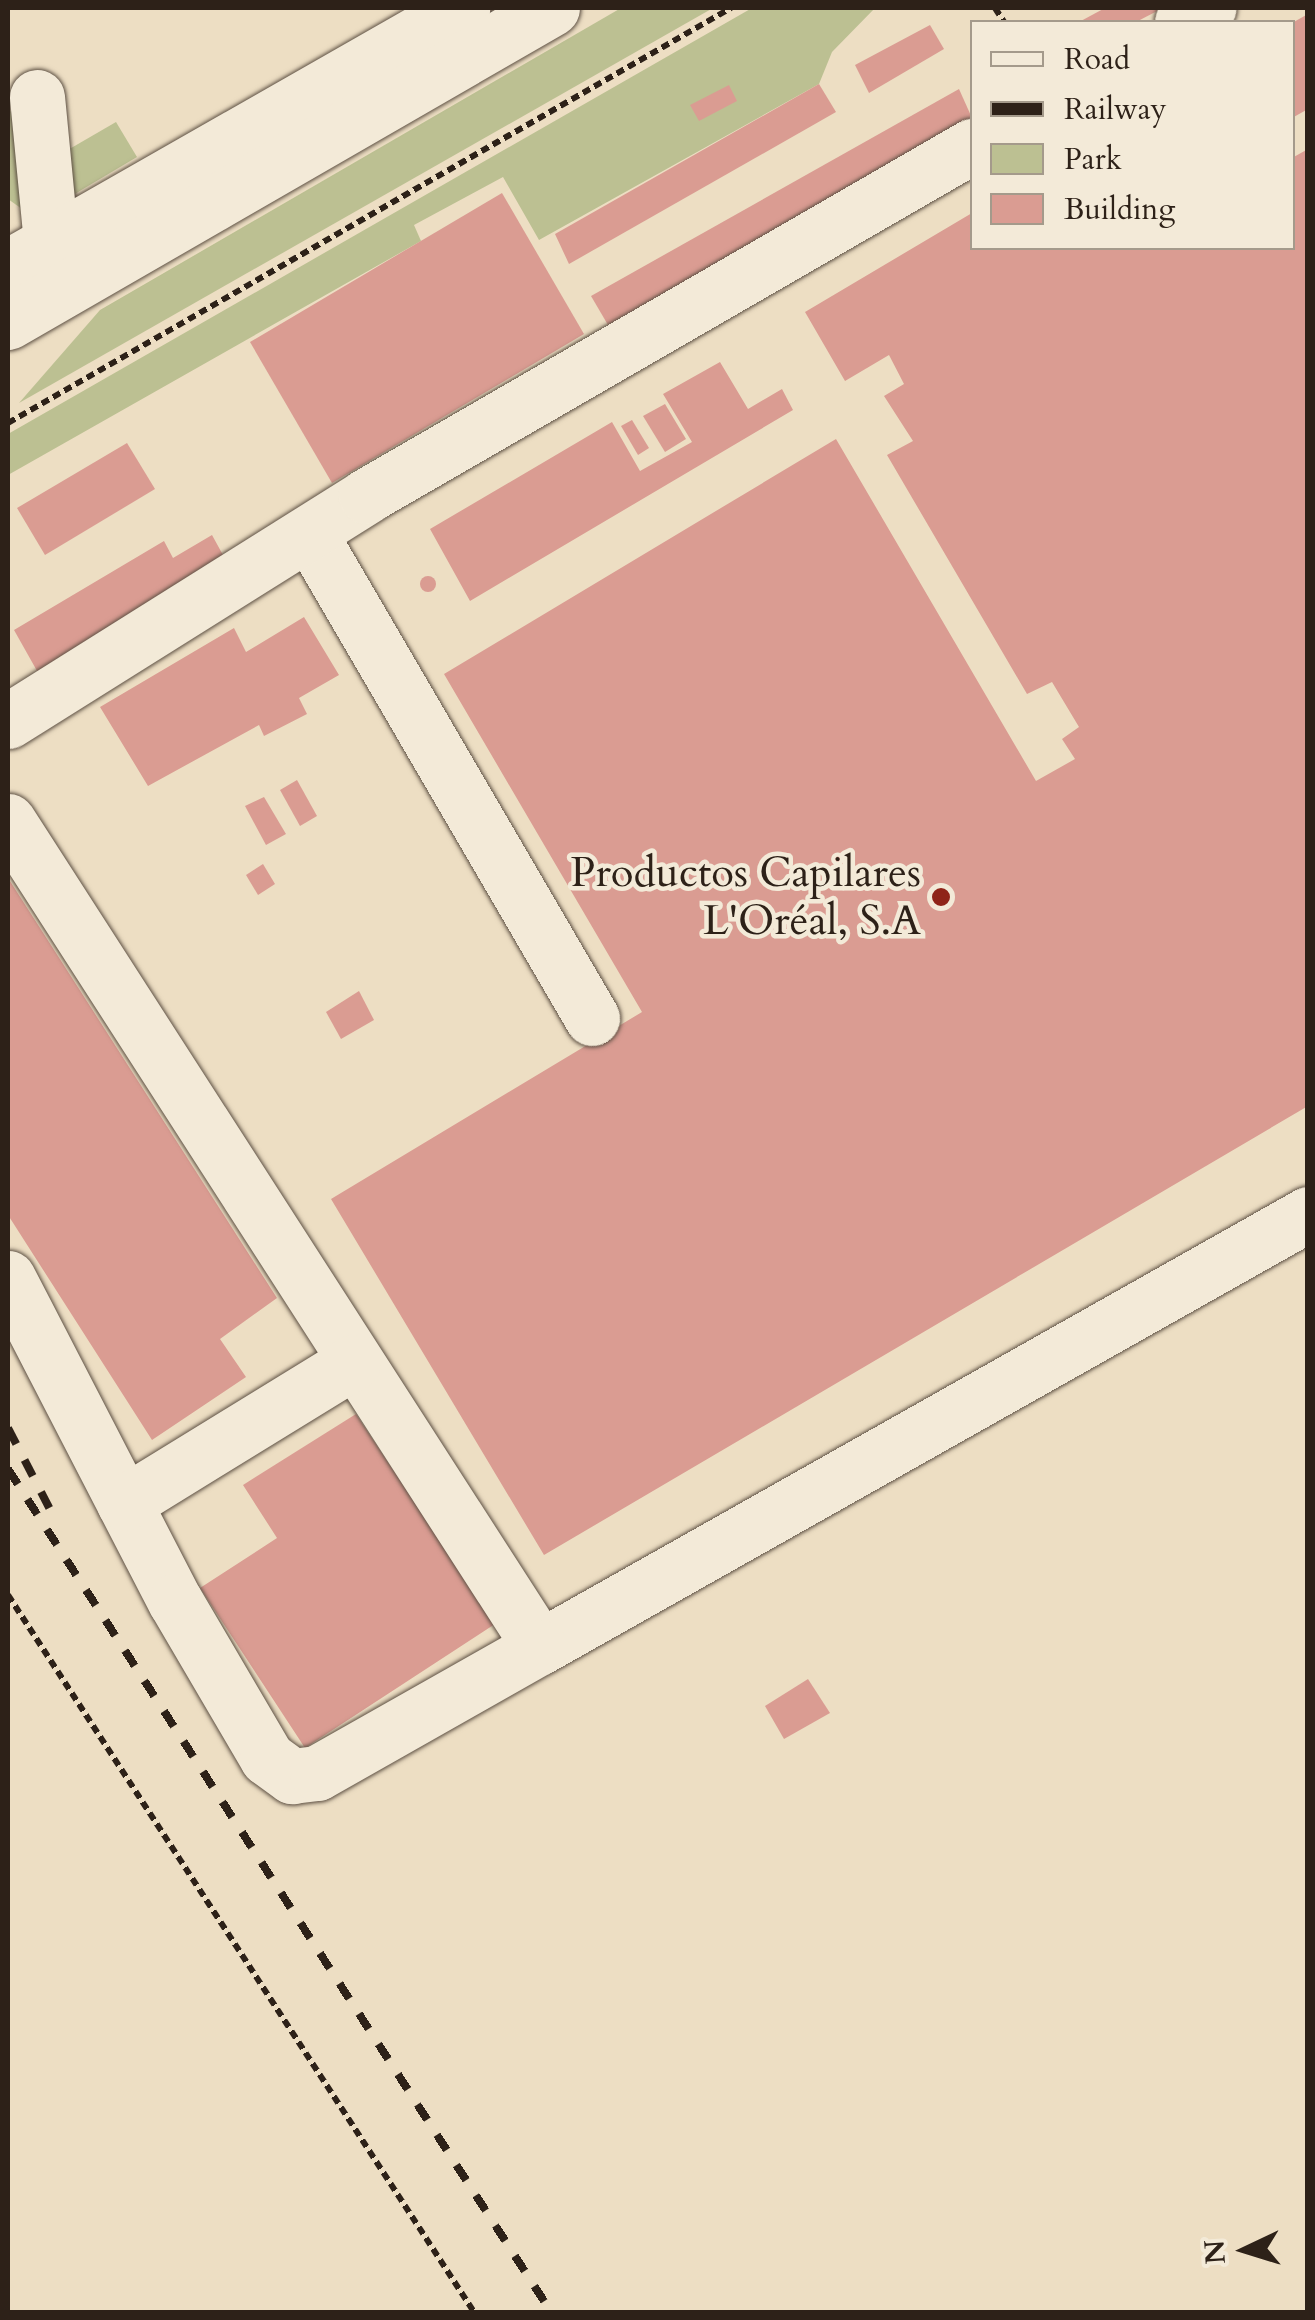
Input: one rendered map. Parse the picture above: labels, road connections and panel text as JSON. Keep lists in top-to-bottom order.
{
  "places": ["Productos Capilares L'Oréal, S.A"],
  "legend": [
    "Road",
    "Railway",
    "Park",
    "Building"
  ],
  "north": "left"
}
